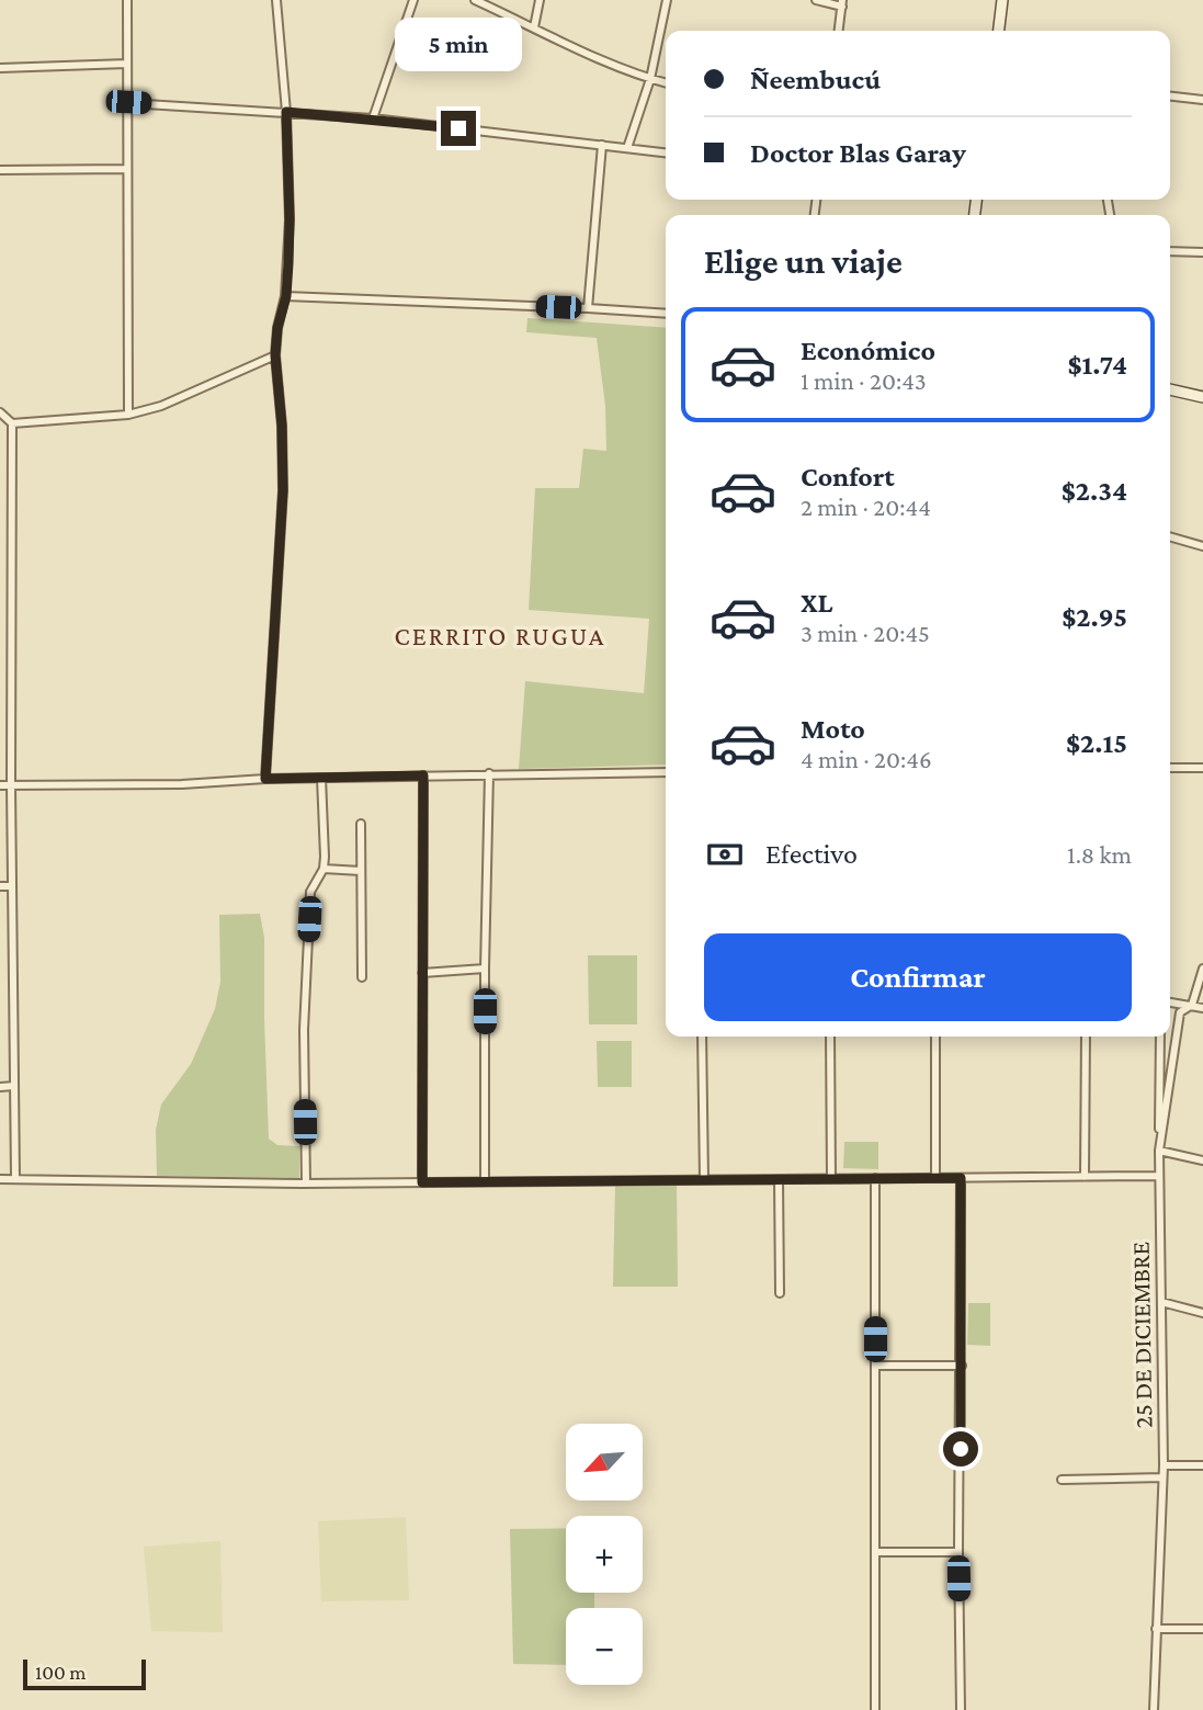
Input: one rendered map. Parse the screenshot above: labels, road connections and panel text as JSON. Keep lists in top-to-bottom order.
{
  "streets": {
    "street": ["25 DE DICIEMBRE"]
  },
  "districts": ["CERRITO RUGUA"],
  "scale_bar": "100 m",
  "north": "bottom left",
  "page": {
    "bubble": "5 min",
    "banner": ["Ñeembucú", "Doctor Blas Garay"],
    "heading": "Elige un viaje",
    "list": [
      {
        "name": "Económico",
        "note": "1 min · 20:43",
        "value": "$1.74"
      },
      {
        "name": "Confort",
        "note": "2 min · 20:44",
        "value": "$2.34"
      },
      {
        "name": "XL",
        "note": "3 min · 20:45",
        "value": "$2.95"
      },
      {
        "name": "Moto",
        "note": "4 min · 20:46",
        "value": "$2.15"
      }
    ],
    "pay": ["Efectivo", "1.8 km"],
    "buttons": "Confirmar",
    "map_buttons": ["+", "−"],
    "scale": "100 m"
  }
}
